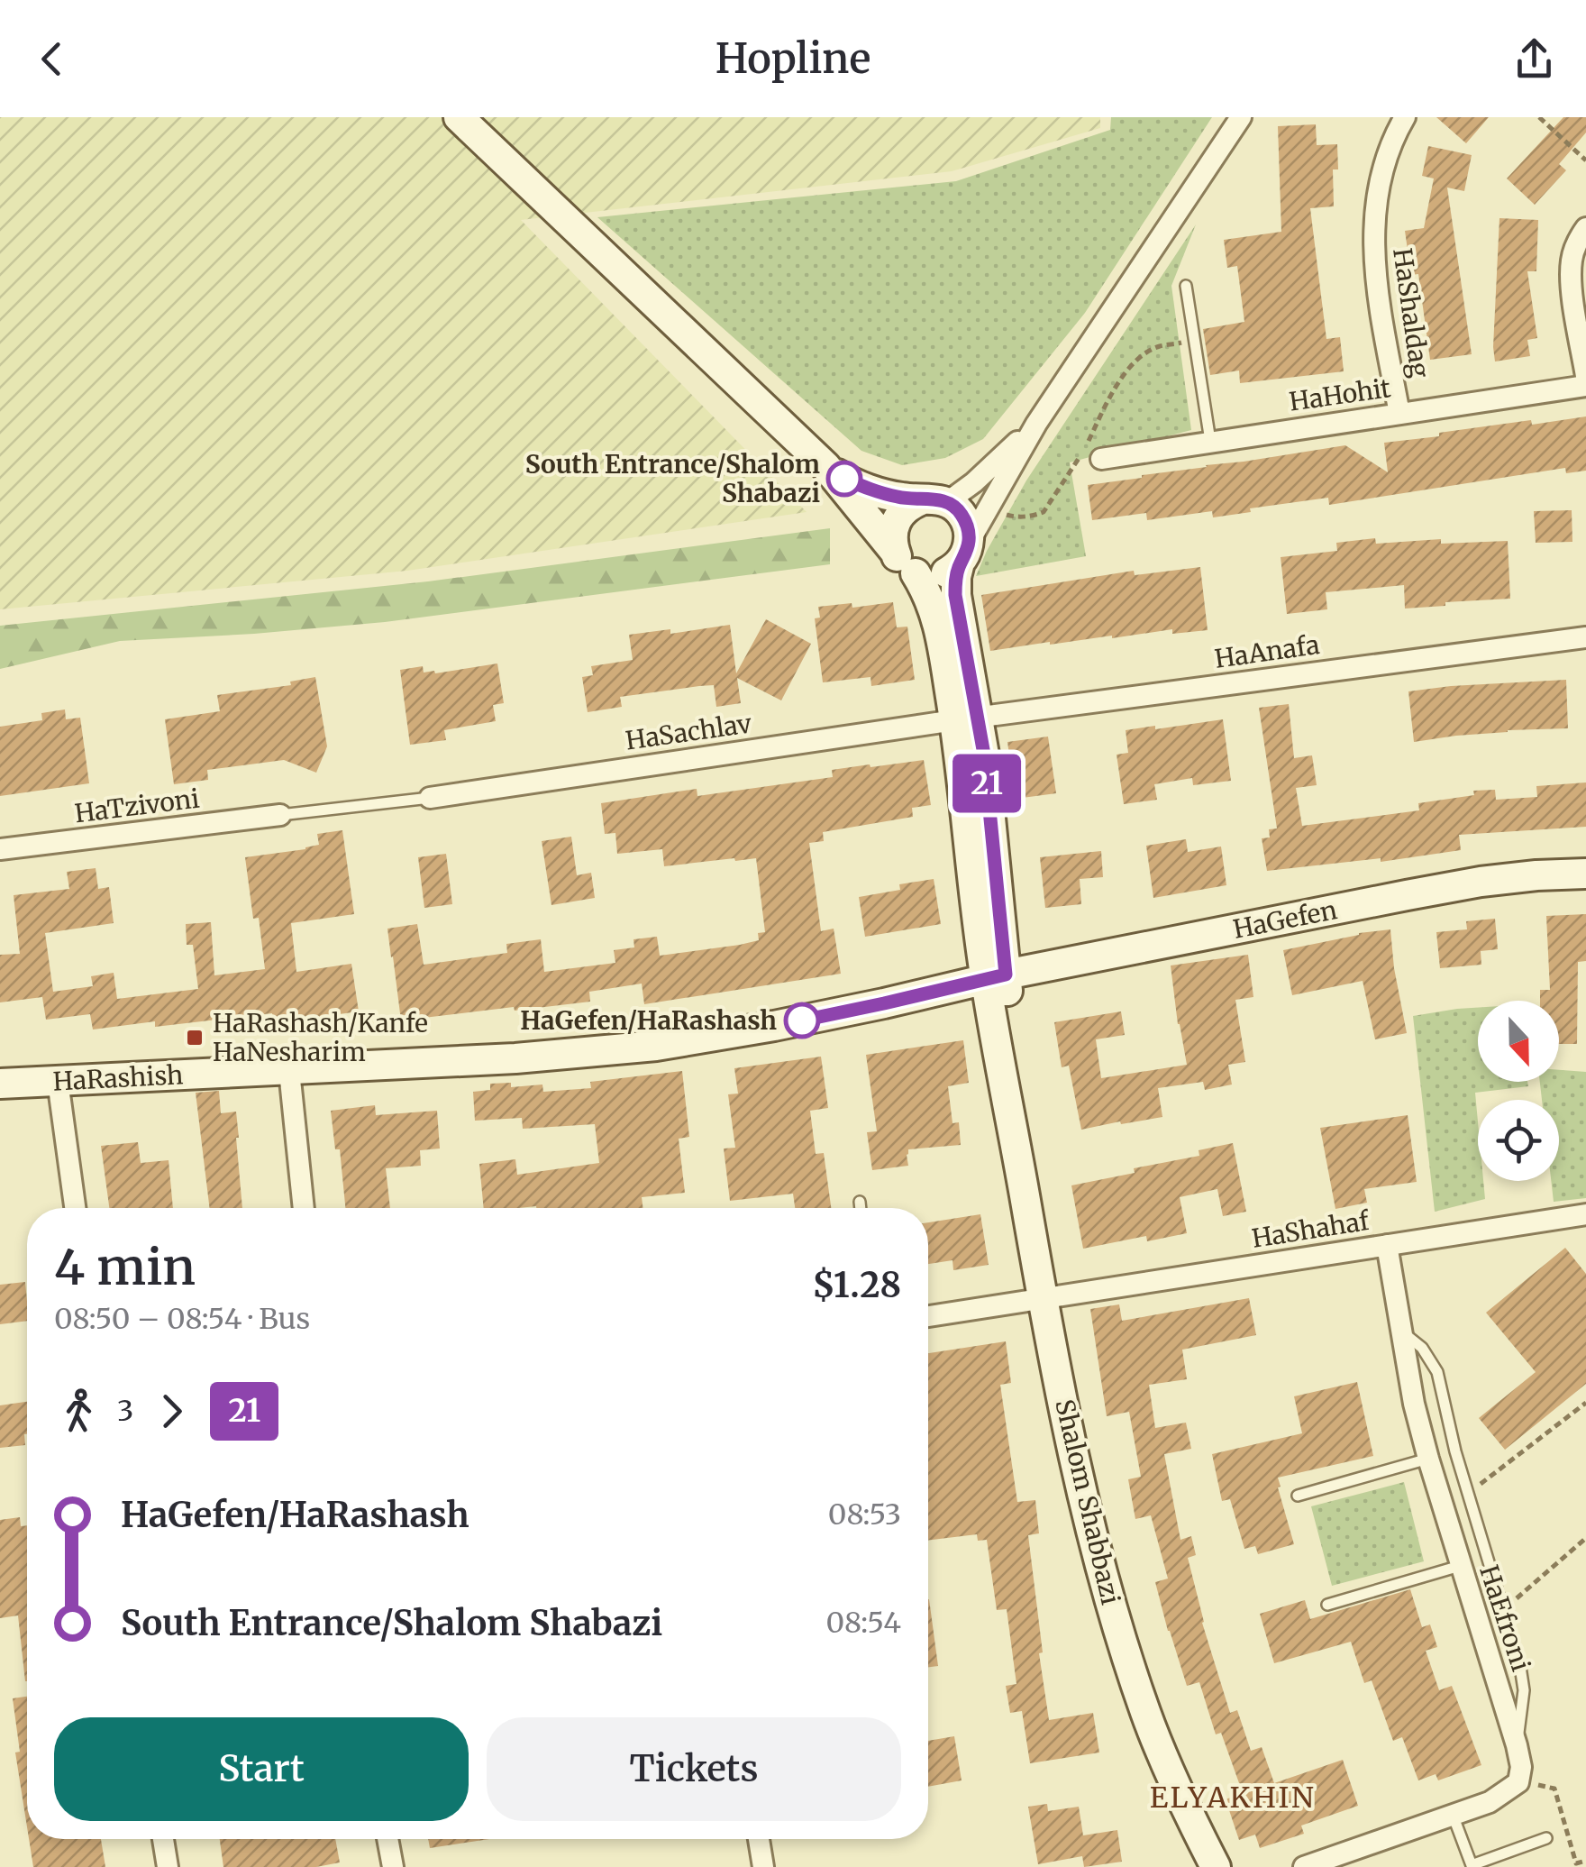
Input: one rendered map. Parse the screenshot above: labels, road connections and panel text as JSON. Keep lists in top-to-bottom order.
{
  "streets": {
    "street": [
      "HaShaldag",
      "HaHohit",
      "HaAnafa",
      "HaSachlav",
      "HaTzivoni",
      "HaGefen",
      "HaRashish",
      "HaShahaf",
      "Shalom Shabbazi",
      "HaEfroni"
    ]
  },
  "crossings": [
    ["HaShaldag", "HaHohit"],
    ["HaAnafa", "HaSachlav"],
    ["HaAnafa", "Shalom Shabbazi"],
    ["HaSachlav", "Shalom Shabbazi"],
    ["HaGefen", "HaRashish"],
    ["HaGefen", "Shalom Shabbazi"],
    ["HaRashish", "Shalom Shabbazi"],
    ["HaShahaf", "Shalom Shabbazi"],
    ["HaShahaf", "HaEfroni"]
  ],
  "districts": ["ELYAKHIN"],
  "places": {
    "other": ["South Entrance/Shalom Shabazi", "HaGefen/HaRashash"],
    "transit": ["HaRashash/Kanfe HaNesharim"]
  },
  "lines": ["bus line 21"],
  "north": "bottom",
  "page": {
    "header": "Hopline",
    "on_map": "21",
    "heading": ["4 min", "08:50 – 08:54 · Bus", "$1.28"],
    "legs": ["3", "21"],
    "list": [
      {
        "name": "HaGefen/HaRashash",
        "value": "08:53"
      },
      {
        "name": "South Entrance/Shalom Shabazi",
        "value": "08:54"
      }
    ],
    "buttons": ["Start", "Tickets"]
  }
}
